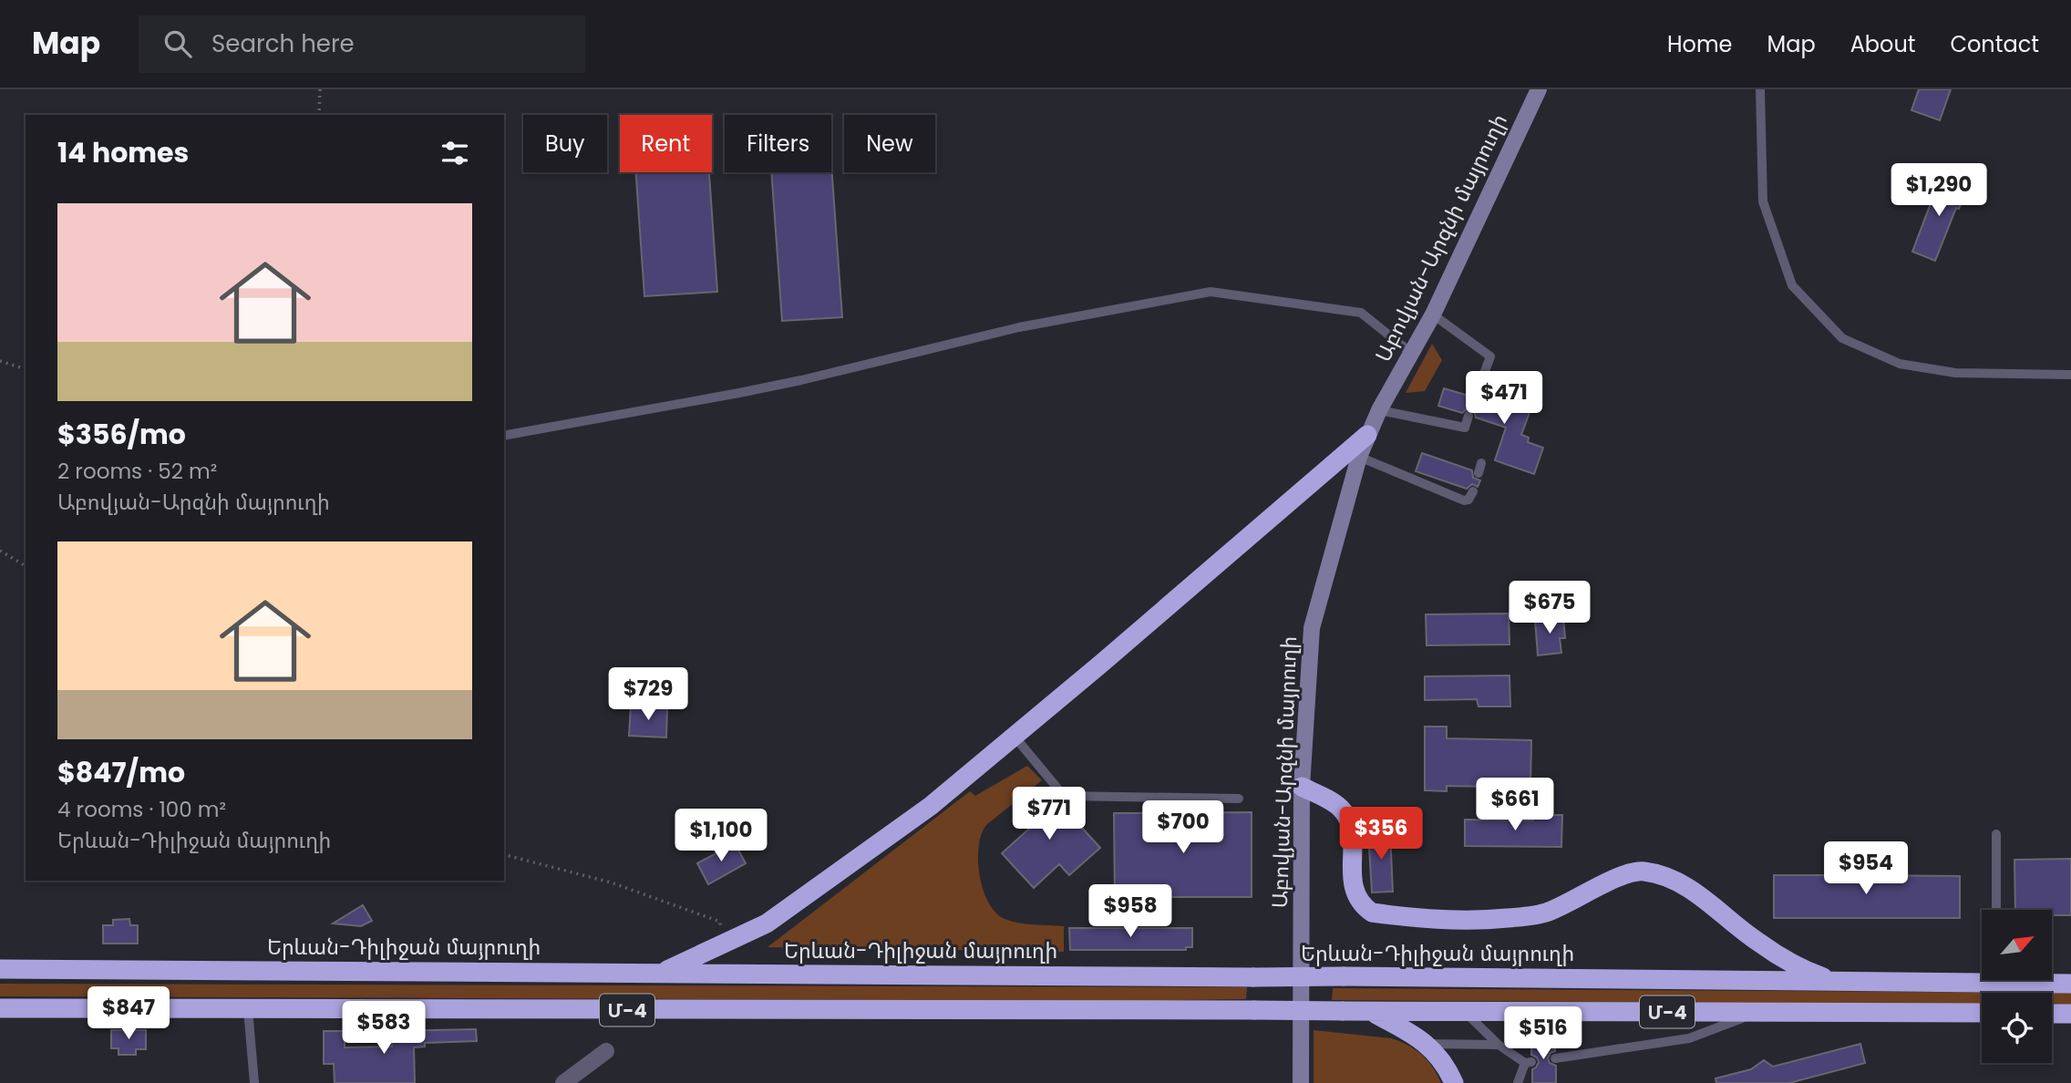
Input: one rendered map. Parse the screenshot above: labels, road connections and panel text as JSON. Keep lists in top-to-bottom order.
{
  "streets": {
    "highway": ["Երևան-Դիլիջան մայրուղի", "Մ-4"],
    "main road": ["Աբովյան-Արզնի մայրուղի"]
  },
  "north": "top right",
  "page": {
    "header": "Map",
    "search": "Search here",
    "nav": [
      "Home",
      "Map",
      "About",
      "Contact"
    ],
    "chip": [
      "Buy",
      "Rent",
      "Filters",
      "New"
    ],
    "heading": "14 homes",
    "price": [
      "$1,290",
      "$471",
      "$675",
      "$729",
      "$661",
      "$771",
      "$700",
      "$356",
      "$1,100",
      "$954",
      "$958",
      "$847",
      "$583",
      "$516"
    ],
    "list": [
      {
        "name": "$356/mo",
        "note": "2 rooms · 52 m² · Աբովյան-Արզնի մայրուղի"
      },
      {
        "name": "$847/mo",
        "note": "4 rooms · 100 m² · Երևան-Դիլիջան մայրուղի"
      }
    ]
  }
}
